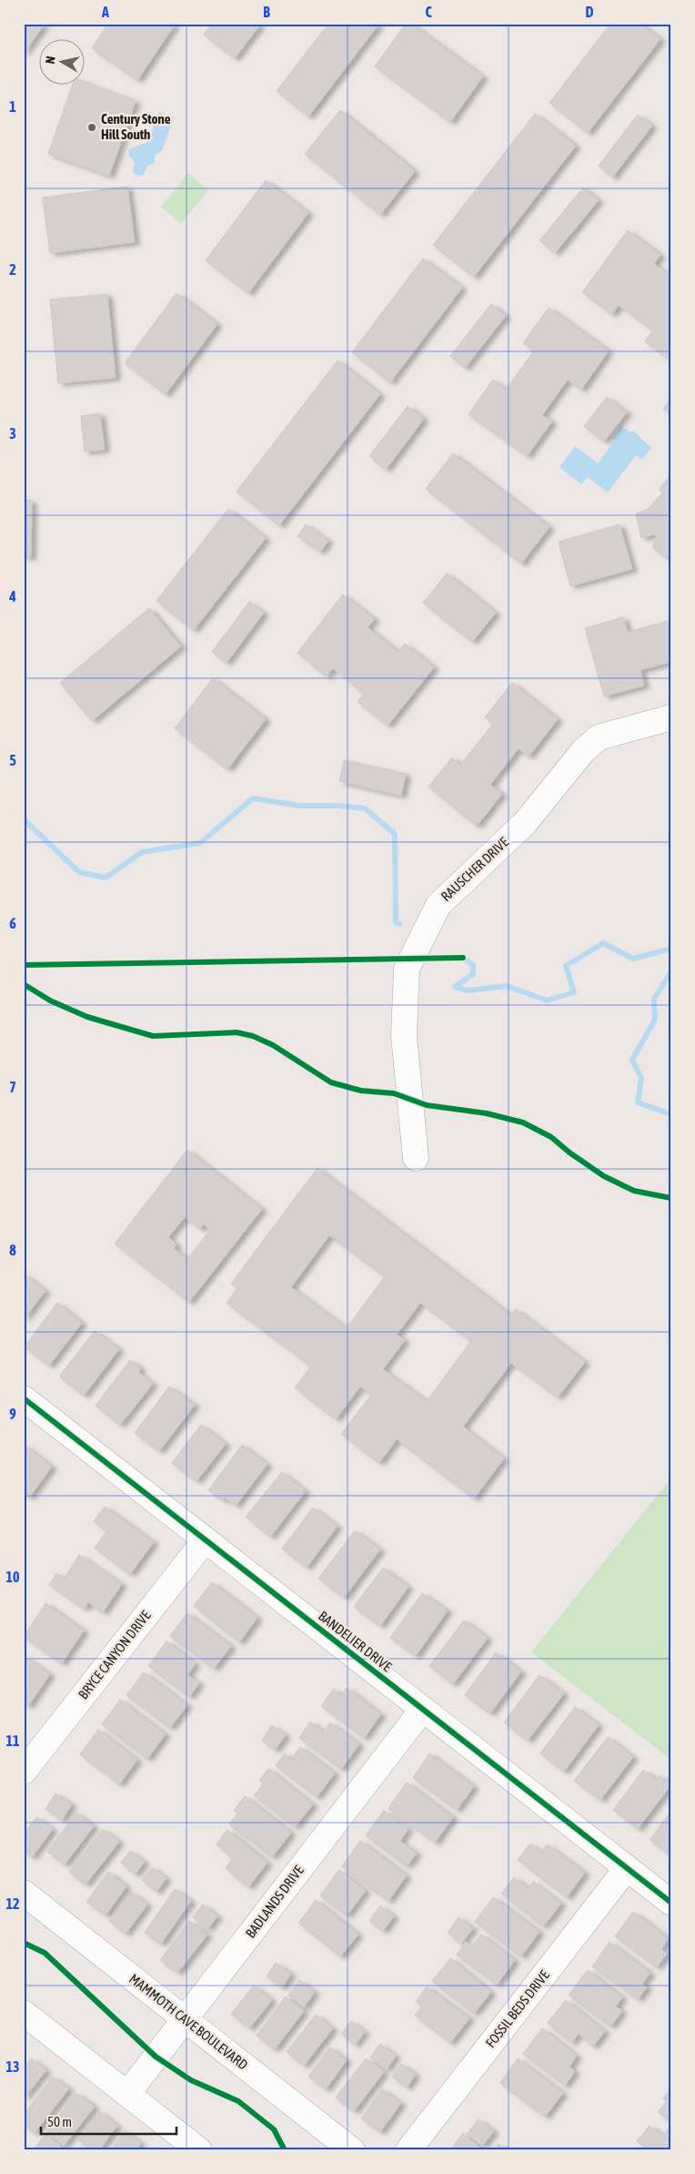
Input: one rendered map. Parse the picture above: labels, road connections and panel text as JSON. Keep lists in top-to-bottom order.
{
  "streets": {
    "street": [
      "RAUSCHER DRIVE",
      "BANDELIER DRIVE",
      "BRYCE CANYON DRIVE",
      "BADLANDS DRIVE",
      "FOSSIL BEDS DRIVE",
      "MAMMOTH CAVE BOULEVARD"
    ]
  },
  "crossings": [
    ["BANDELIER DRIVE", "BRYCE CANYON DRIVE"],
    ["BANDELIER DRIVE", "BADLANDS DRIVE"],
    ["BANDELIER DRIVE", "FOSSIL BEDS DRIVE"],
    ["BADLANDS DRIVE", "MAMMOTH CAVE BOULEVARD"]
  ],
  "places": ["Century Stone Hill South"],
  "scale_bar": "50 m",
  "north": "left",
  "grid": {
    "columns": [
      "A",
      "B",
      "C",
      "D"
    ],
    "rows": [
      "1",
      "2",
      "3",
      "4",
      "5",
      "6",
      "7",
      "8",
      "9",
      "10",
      "11",
      "12",
      "13"
    ]
  }
}
